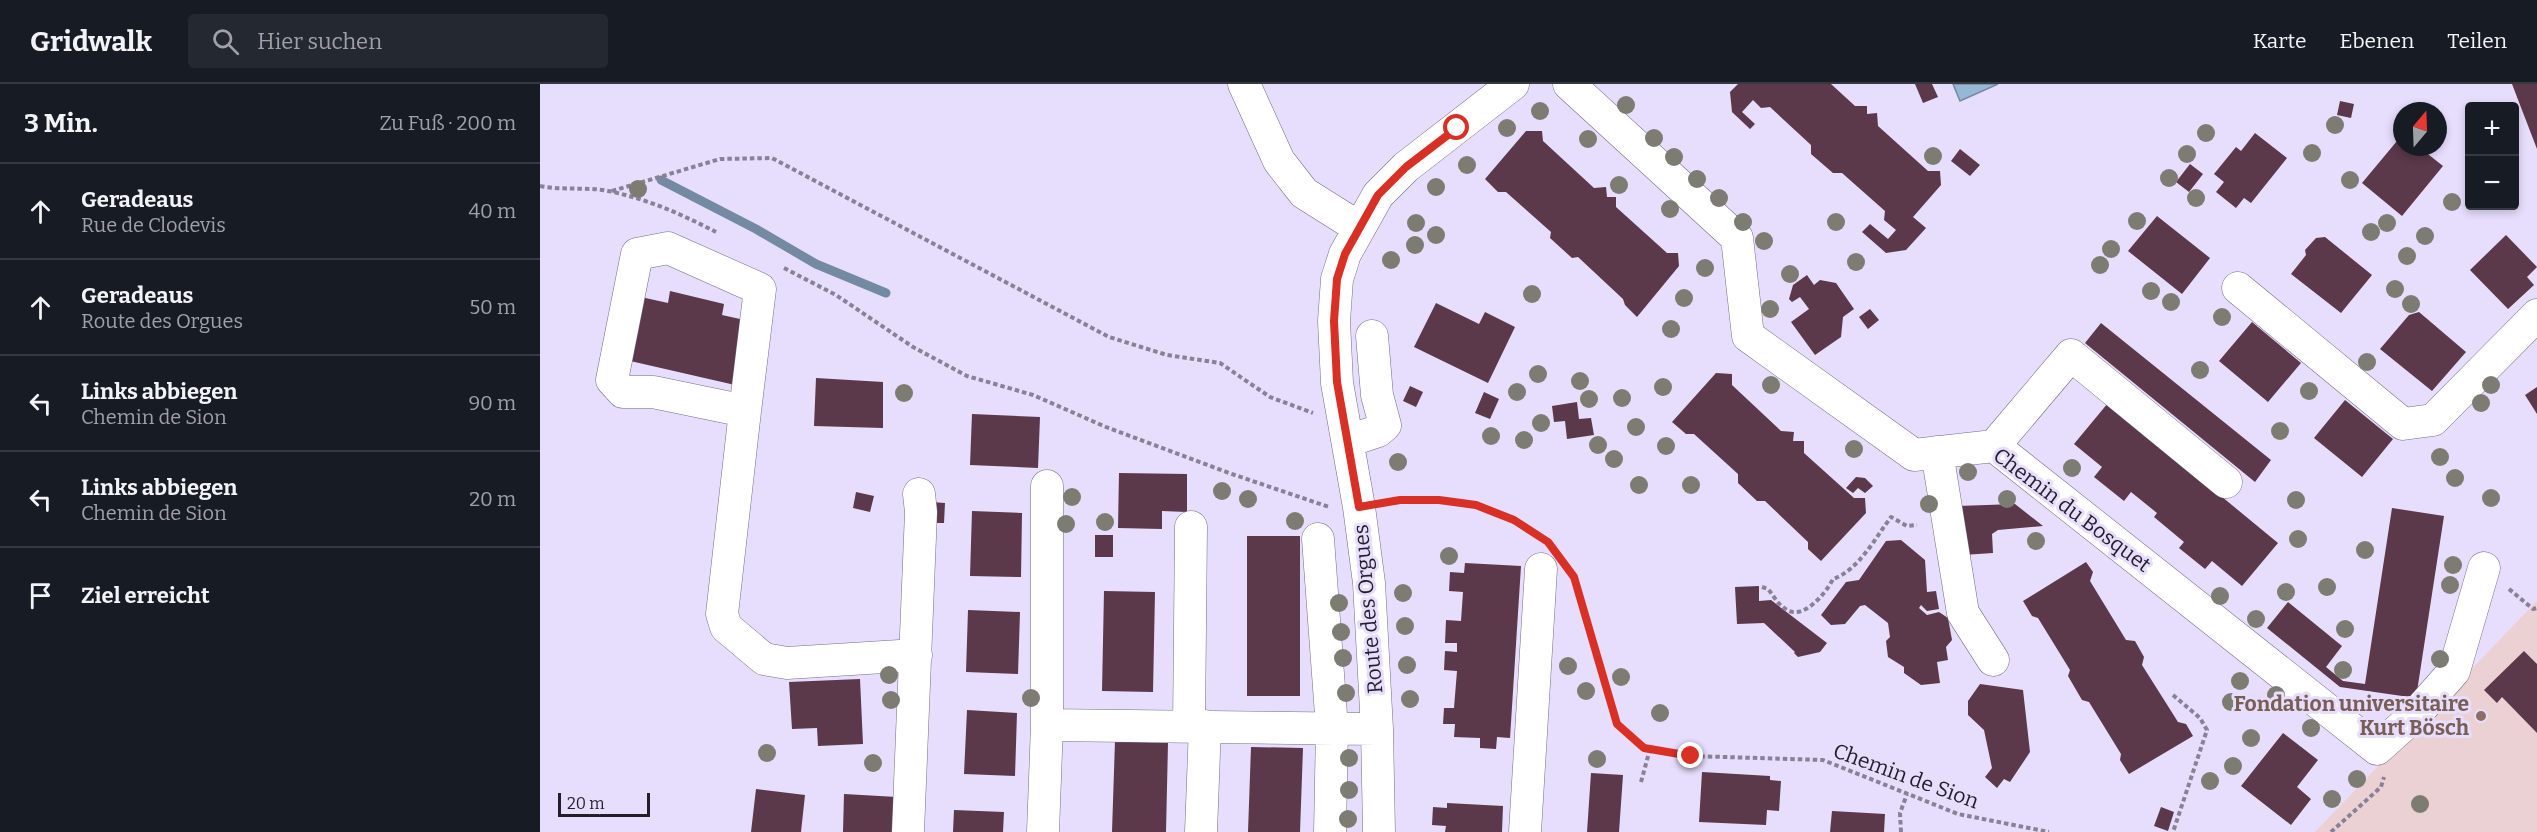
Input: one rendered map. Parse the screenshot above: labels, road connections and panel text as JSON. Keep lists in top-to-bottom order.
{
  "streets": {
    "street": ["Chemin du Bosquet", "Route des Orgues"],
    "path": ["Chemin de Sion"]
  },
  "places": ["Fondation universitaire Kurt Bösch"],
  "scale_bar": "20 m",
  "north": "top",
  "page": {
    "header": "Gridwalk",
    "search": "Hier suchen",
    "nav": ["Karte", "Ebenen", "Teilen"],
    "heading": ["3 Min.", "Zu Fuß · 200 m"],
    "map_buttons": ["+", "−"],
    "list": [
      ["Geradeaus", "Rue de Clodevis", "40 m"],
      ["Geradeaus", "Route des Orgues", "50 m"],
      ["Links abbiegen", "Chemin de Sion", "90 m"],
      ["Links abbiegen", "Chemin de Sion", "20 m"],
      "Ziel erreicht"
    ],
    "scale": "20 m"
  }
}
